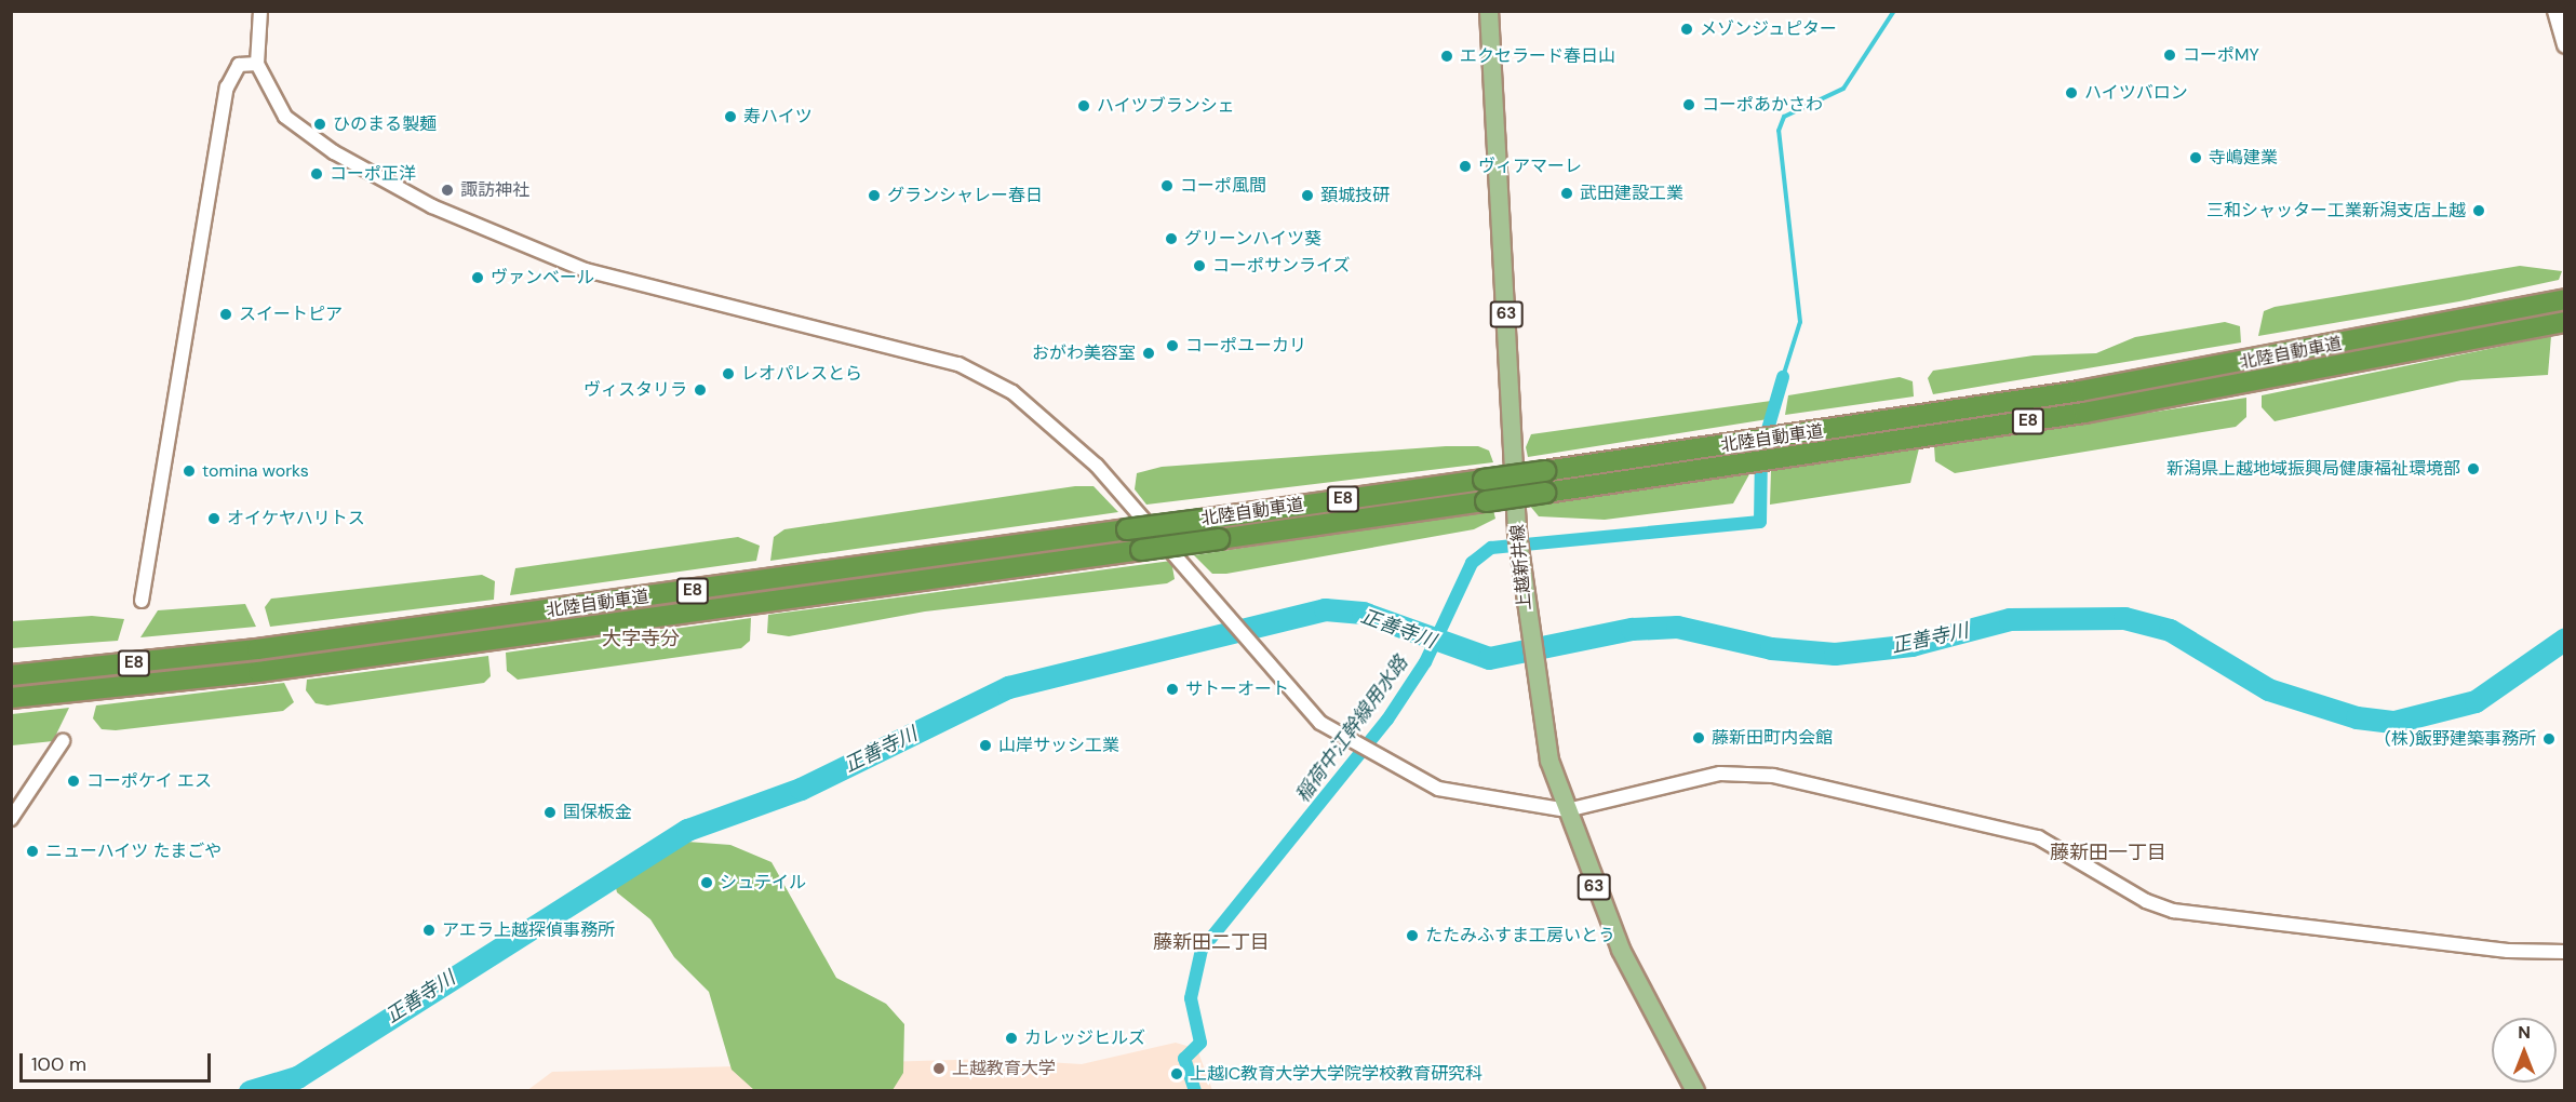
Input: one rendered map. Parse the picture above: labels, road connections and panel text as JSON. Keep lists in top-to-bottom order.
{
  "streets": {
    "highway": ["北陸自動車道", "E8"],
    "main road": ["63", "上越新井線"]
  },
  "districts": ["大字寺分", "藤新田一丁目", "藤新田二丁目"],
  "water": ["正善寺川", "稲荷中江幹線用水路"],
  "places": [
    "メゾンジュピター",
    "コーポMY",
    "エクセラード春日山",
    "ハイツバロン",
    "コーポあかさわ",
    "ハイツブランシェ",
    "寿ハイツ",
    "ひのまる製麺",
    "寺嶋建業",
    "ヴィアマーレ",
    "コーポ正洋",
    "コーポ風間",
    "諏訪神社",
    "武田建設工業",
    "グランシャレー春日",
    "頚城技研",
    "三和シャッター工業新潟支店上越",
    "グリーンハイツ葵",
    "コーポサンライズ",
    "ヴァンベール",
    "スイートピア",
    "コーポユーカリ",
    "おがわ美容室",
    "レオパレスとら",
    "ヴィスタリラ",
    "新潟県上越地域振興局健康福祉環境部",
    "tomina works",
    "オイケヤハリトス",
    "サトーオート",
    "藤新田町内会館",
    "(株)飯野建築事務所",
    "山岸サッシ工業",
    "コーポケイ エス",
    "国保板金",
    "ニューハイツ たまごや",
    "シュテイル",
    "アエラ上越探偵事務所",
    "たたみふすま工房いとう",
    "カレッジヒルズ",
    "上越教育大学",
    "上越IC教育大学大学院学校教育研究科"
  ],
  "scale_bar": "100 m",
  "north": "top"
}
